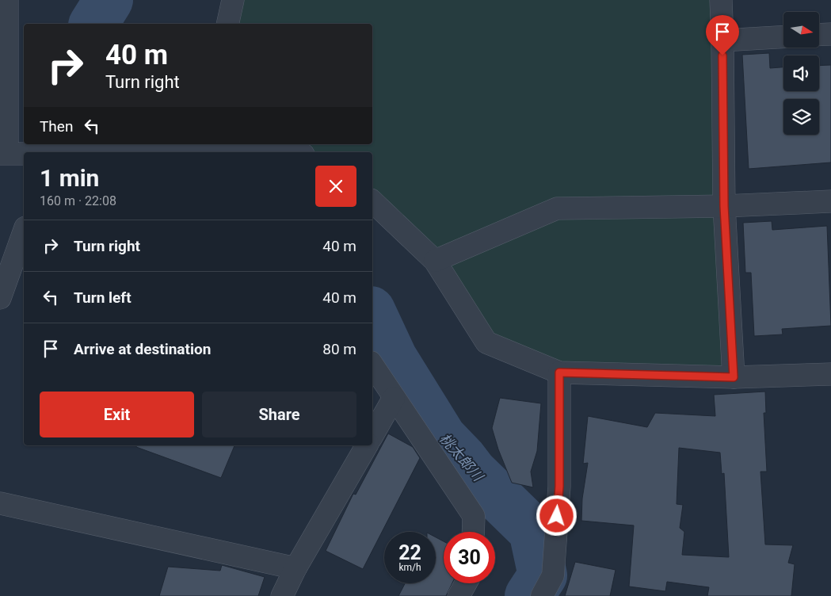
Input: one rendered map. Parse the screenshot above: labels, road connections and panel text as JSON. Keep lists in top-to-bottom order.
{
  "water": ["桃太郎川"],
  "north": "right",
  "page": {
    "turn": ["40 m", "Turn right"],
    "then": "Then",
    "heading": ["1 min", "160 m · 22:08"],
    "list": [
      {
        "name": "Turn right",
        "value": "40 m"
      },
      {
        "name": "Turn left",
        "value": "40 m"
      },
      {
        "name": "Arrive at destination",
        "value": "80 m"
      }
    ],
    "buttons": ["Exit", "Share"],
    "speed": "22 km/h",
    "limit": "30"
  }
}
